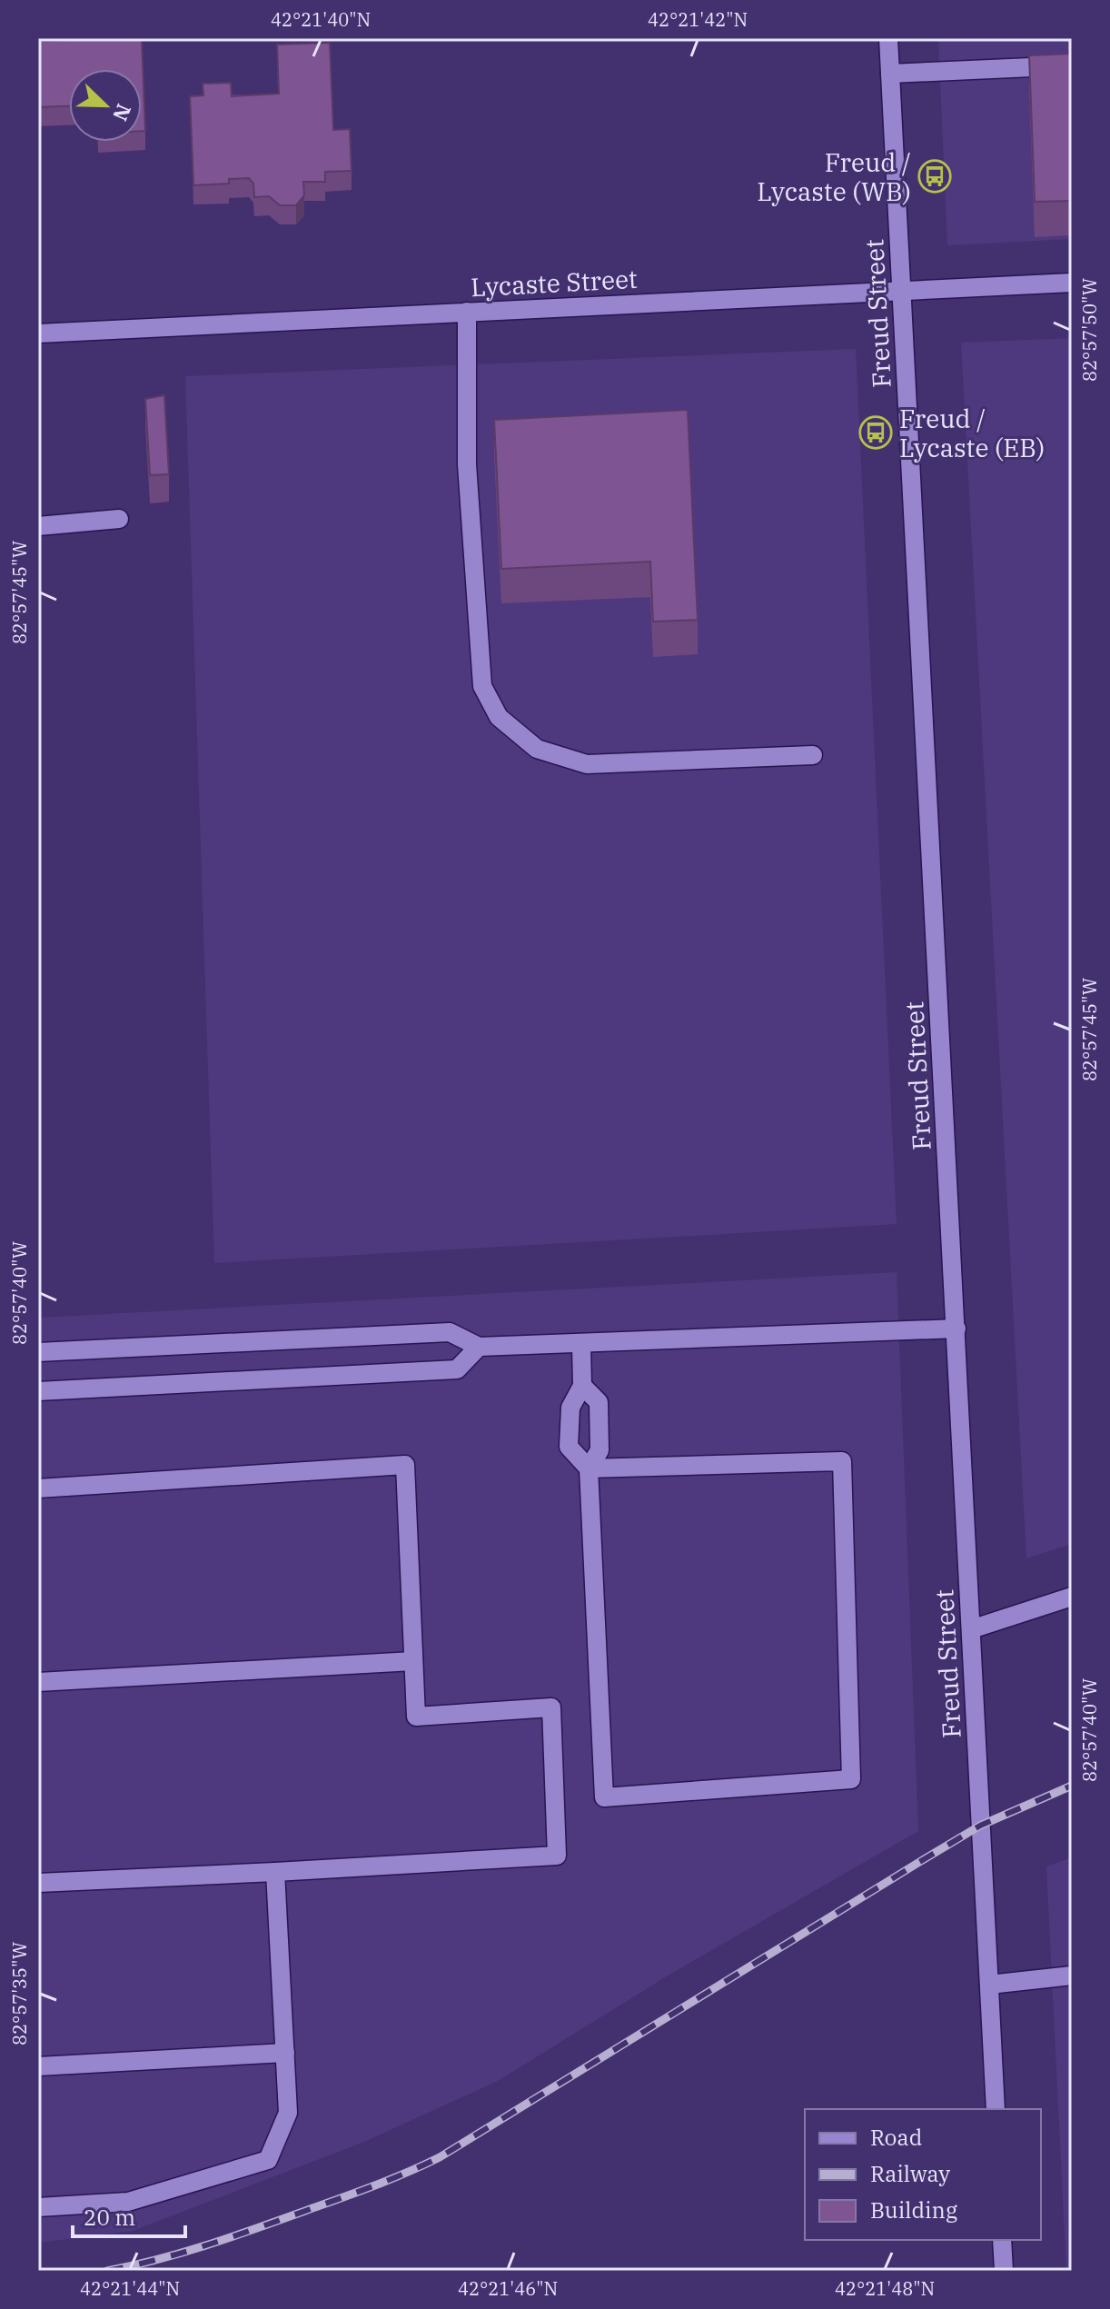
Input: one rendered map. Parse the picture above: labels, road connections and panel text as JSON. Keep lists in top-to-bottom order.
{
  "streets": {
    "street": ["Lycaste Street", "Freud Street"]
  },
  "crossings": [
    ["Lycaste Street", "Freud Street"]
  ],
  "places": {
    "bus stop": ["Freud / Lycaste (WB)", "Freud / Lycaste (EB)"]
  },
  "legend": ["Road", "Railway", "Building"],
  "scale_bar": "20 m",
  "north": "bottom right",
  "coordinates": [
    "42°21'40\"N",
    "42°21'42\"N",
    "82°57'50\"W",
    "82°57'45\"W",
    "82°57'40\"W",
    "82°57'35\"W",
    "42°21'44\"N",
    "42°21'46\"N",
    "42°21'48\"N"
  ]
}
